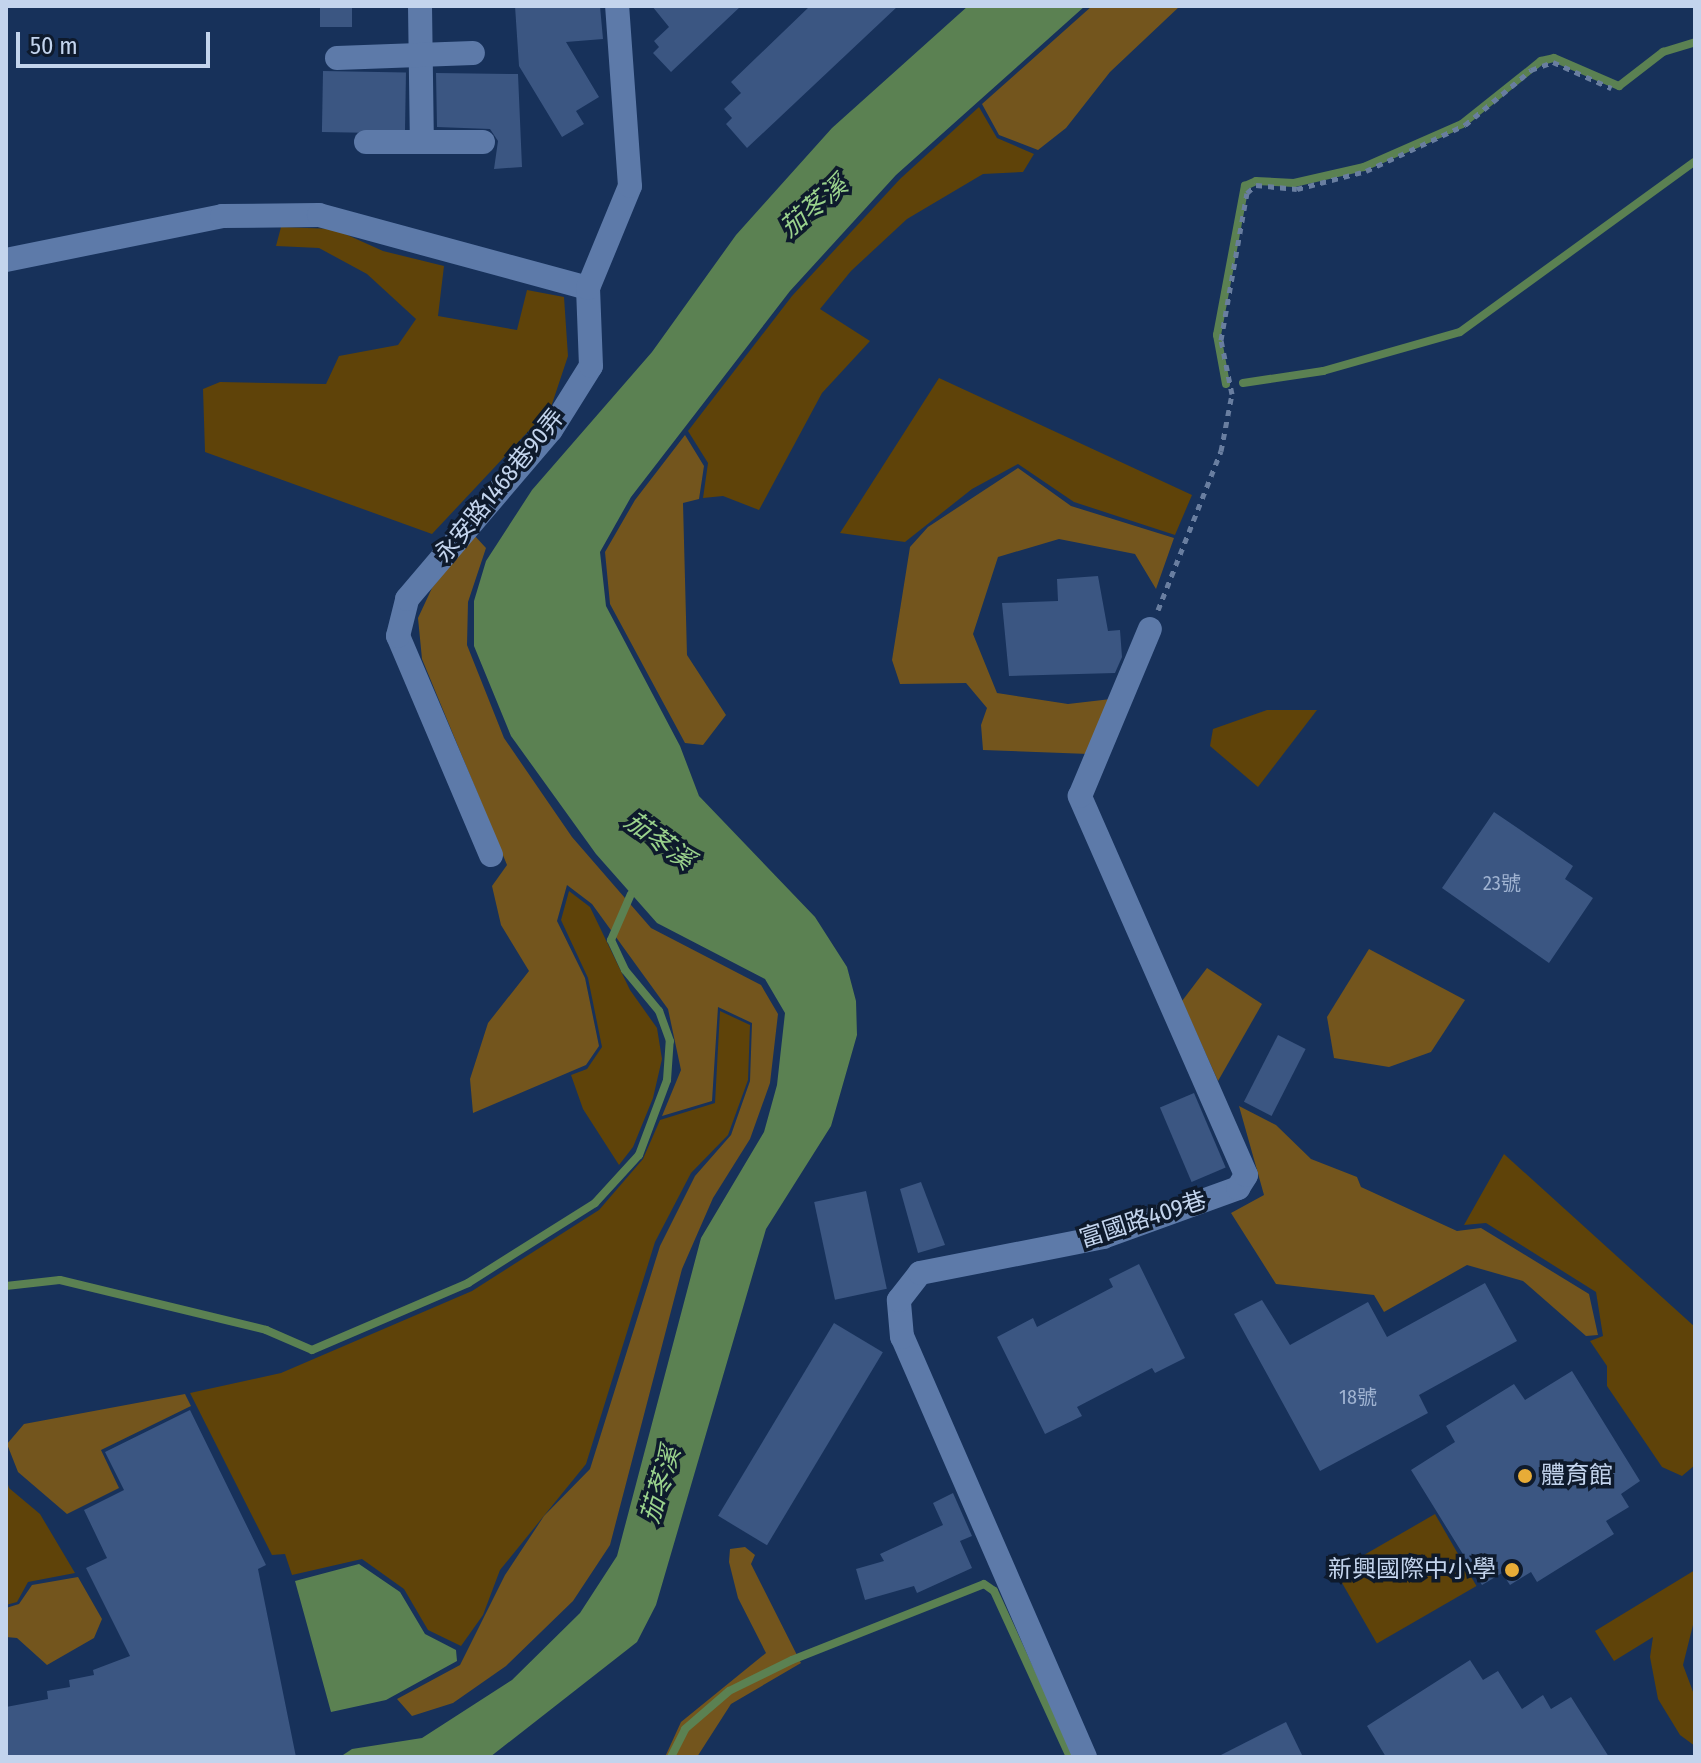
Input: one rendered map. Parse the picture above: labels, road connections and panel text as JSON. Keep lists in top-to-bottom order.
{
  "streets": {
    "lane": ["永安路1468巷90弄", "富國路409巷"]
  },
  "water": ["茄苳溪"],
  "places": ["體育館", "新興國際中小學"],
  "house_numbers": ["23號", "18號"],
  "scale_bar": "50 m"
}
